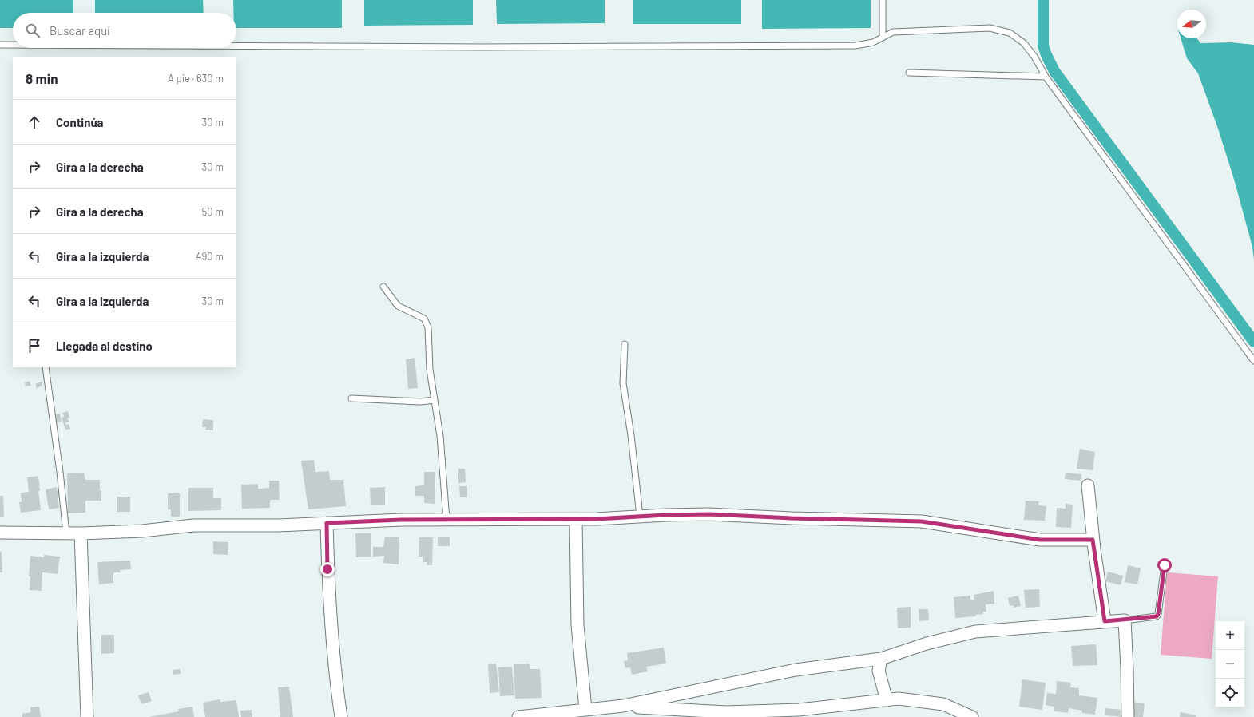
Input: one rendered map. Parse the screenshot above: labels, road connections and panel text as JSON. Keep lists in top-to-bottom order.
{
  "north": "left",
  "page": {
    "search": "Buscar aquí",
    "heading": ["8 min", "A pie · 630 m"],
    "list": [
      ["Continúa", "30 m"],
      ["Gira a la derecha", "30 m"],
      ["Gira a la derecha", "50 m"],
      ["Gira a la izquierda", "490 m"],
      ["Gira a la izquierda", "30 m"],
      "Llegada al destino"
    ],
    "map_buttons": ["+", "−"]
  }
}
